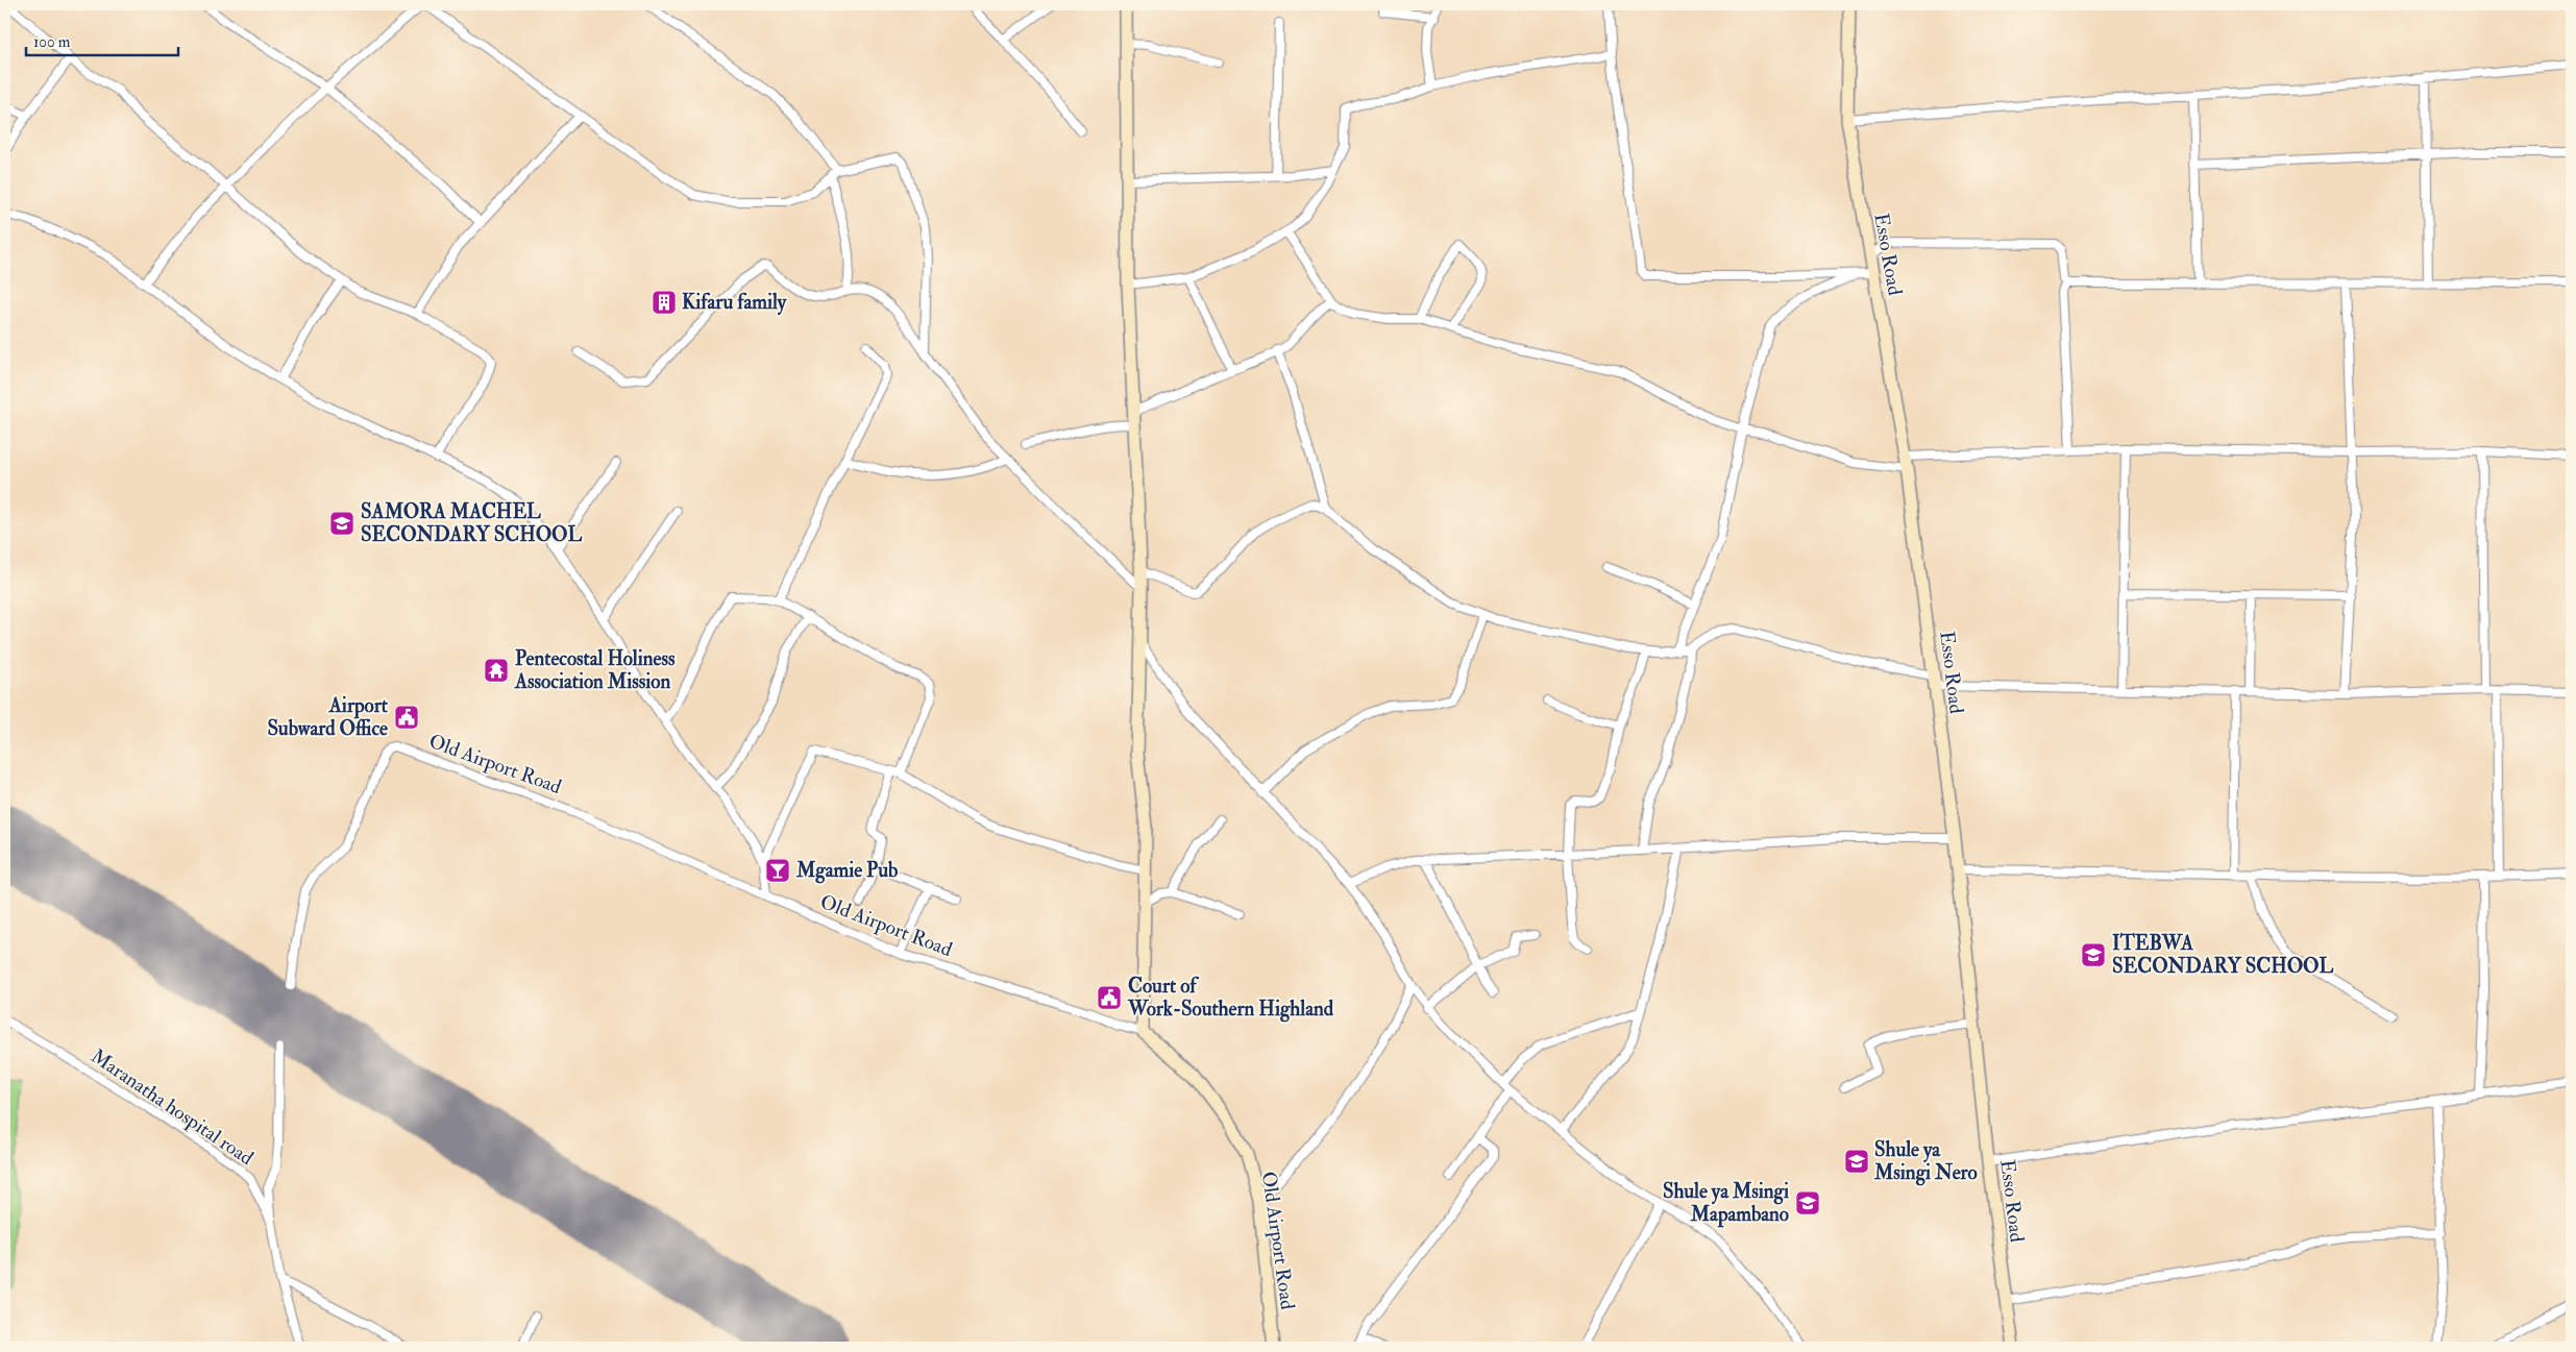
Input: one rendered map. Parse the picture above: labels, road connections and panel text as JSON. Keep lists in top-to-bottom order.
{
  "streets": {
    "street": ["Esso Road", "Old Airport Road", "Maranatha hospital road"]
  },
  "places": {
    "building": ["Kifaru family"],
    "school or university": [
      "SAMORA MACHEL SECONDARY SCHOOL",
      "ITEBWA SECONDARY SCHOOL",
      "Shule ya Msingi Nero",
      "Shule ya Msingi Mapambano"
    ],
    "temple": ["Pentecostal Holiness Association Mission"],
    "public building": ["Airport Subward Office", "Court of Work-Southern Highland"],
    "bar": ["Mgamie Pub"]
  },
  "scale_bar": "100 m"
}
